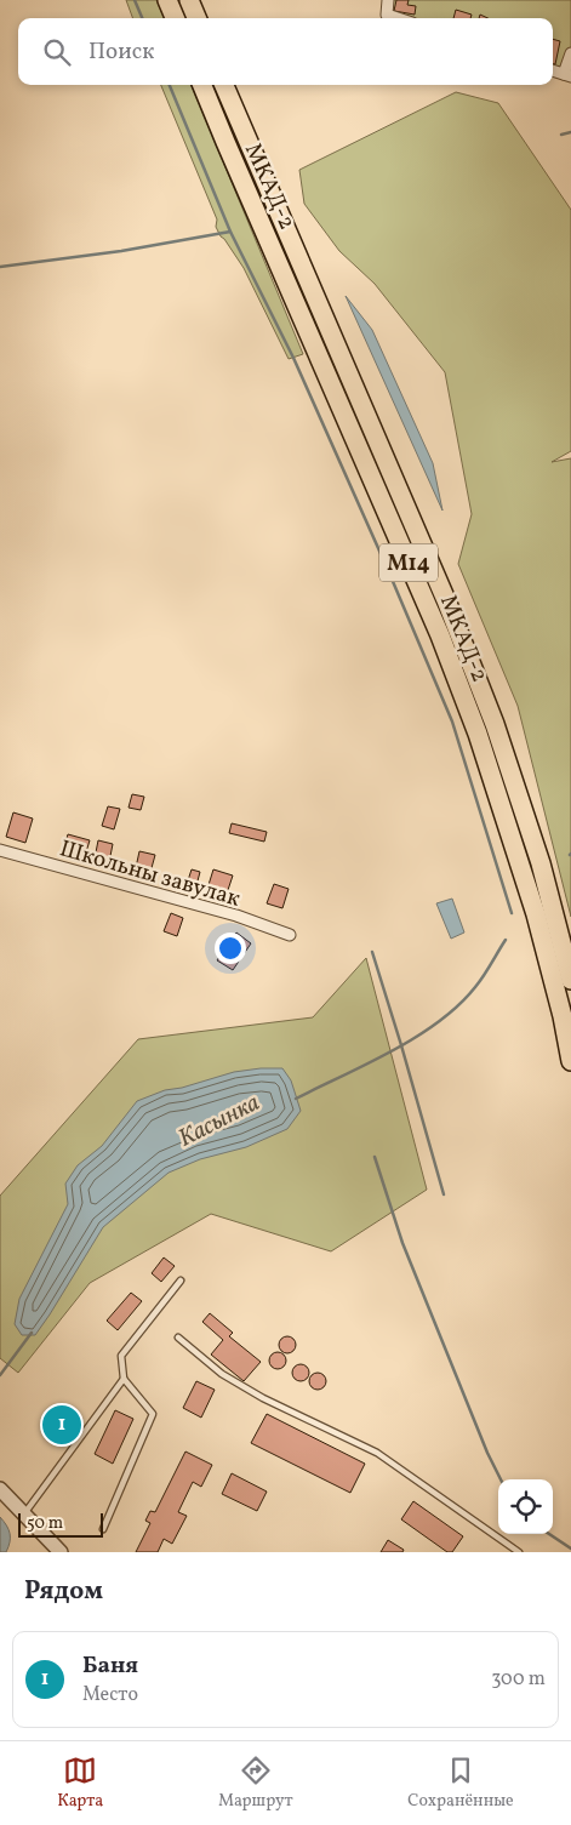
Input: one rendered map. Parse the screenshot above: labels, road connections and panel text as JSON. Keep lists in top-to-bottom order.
{
  "streets": {
    "highway": ["МКАД-2", "М14"],
    "street": ["Школьны завулак"]
  },
  "water": ["Касынка"],
  "scale_bar": "50 m",
  "page": {
    "search": "Поиск",
    "pins": "1",
    "scale": "50 m",
    "heading": "Рядом",
    "list": [
      {
        "mark": "1",
        "name": "Баня",
        "note": "Место",
        "value": "300 m"
      }
    ],
    "nav": ["Карта", "Маршрут", "Сохранённые"]
  }
}
